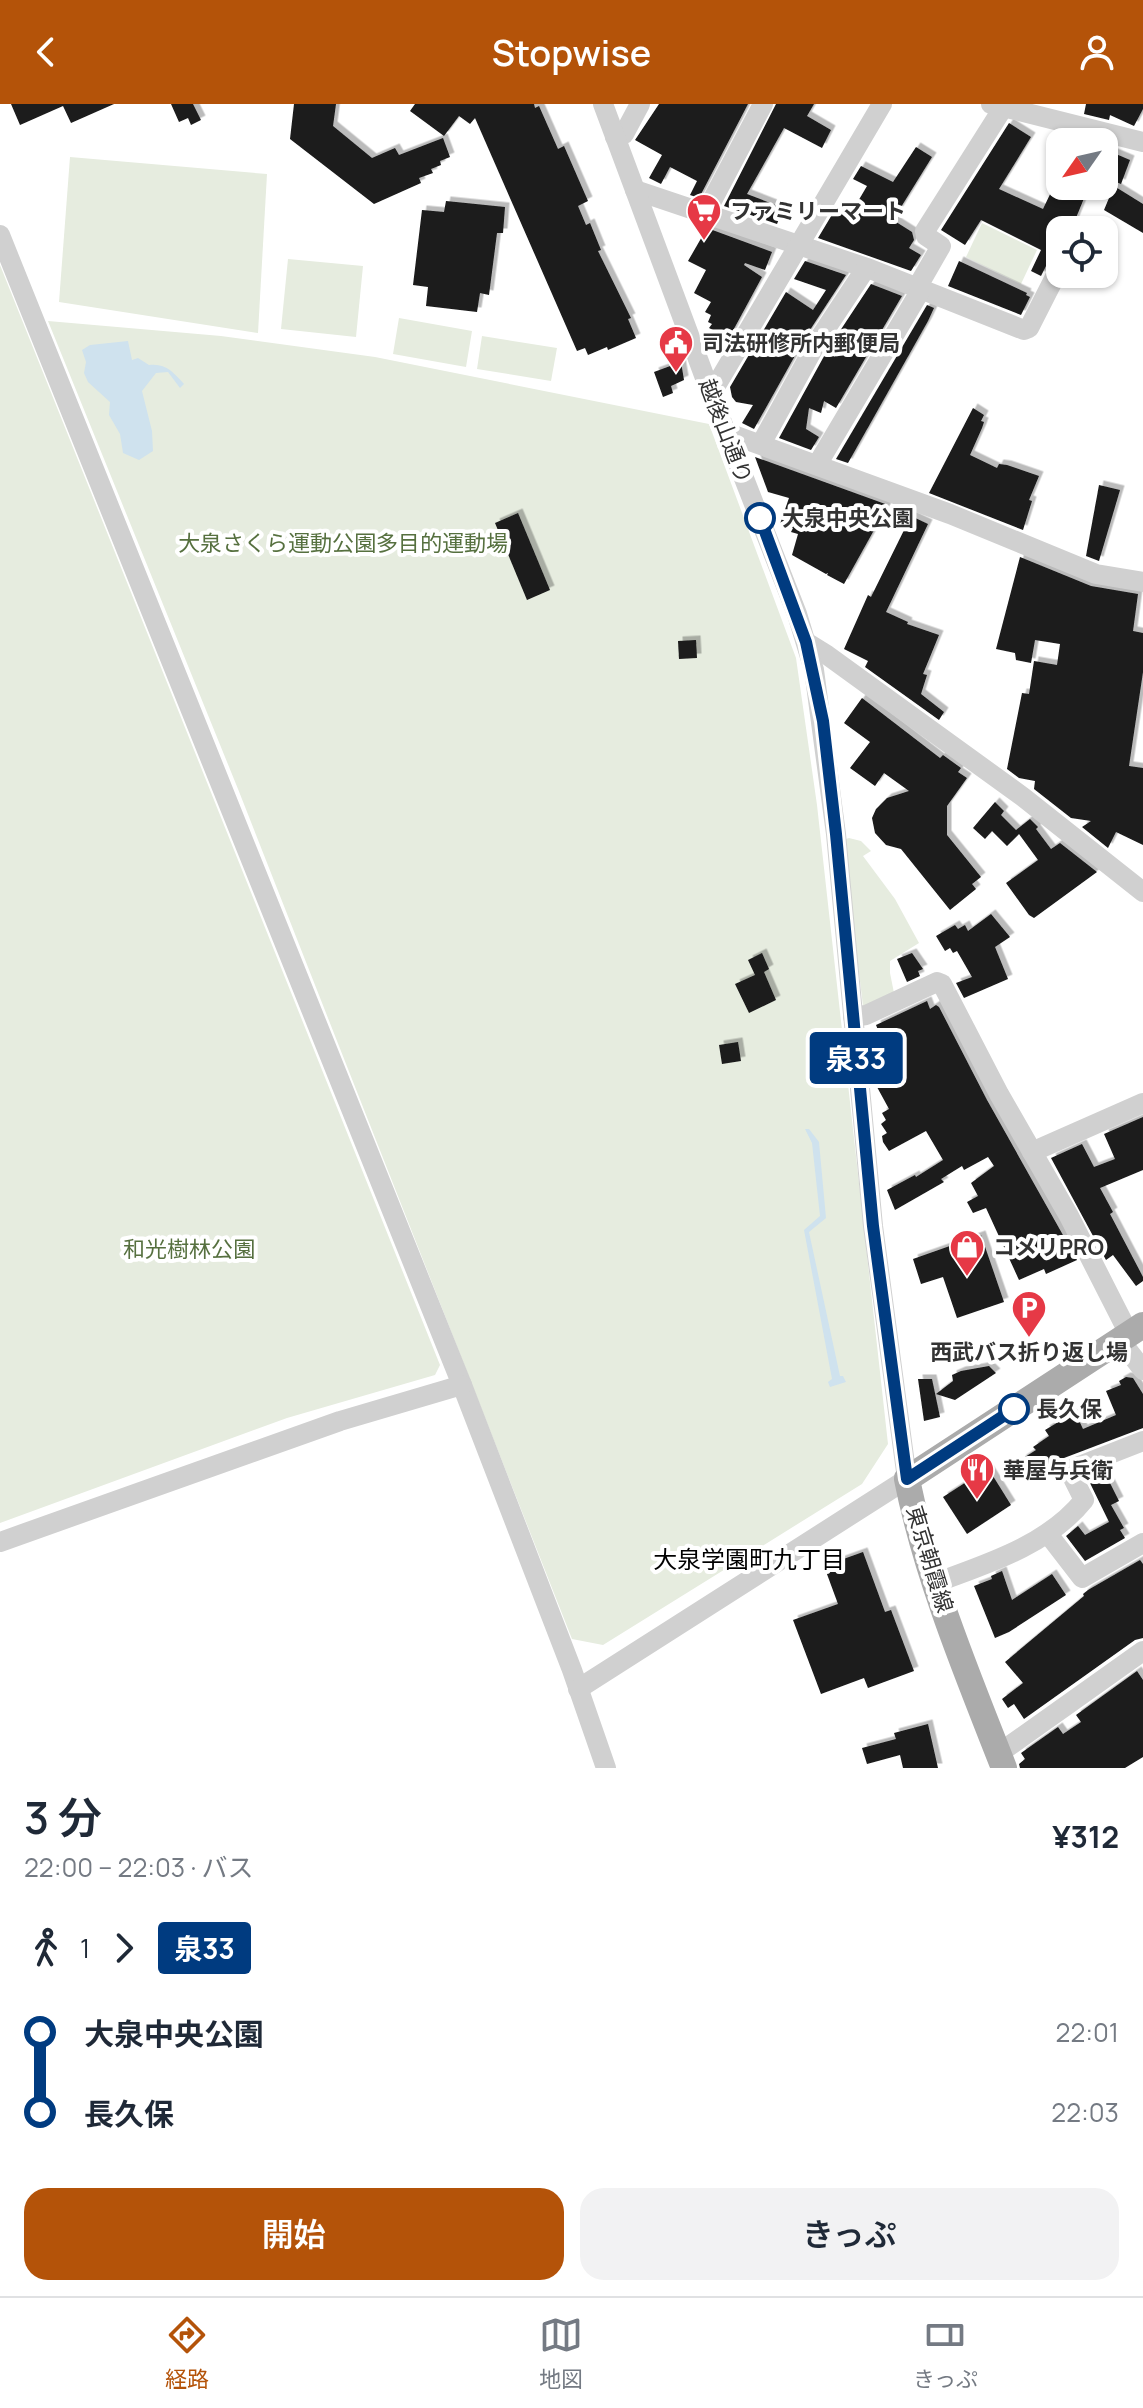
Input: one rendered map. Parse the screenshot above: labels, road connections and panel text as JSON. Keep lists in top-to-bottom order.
{
  "streets": {
    "main road": ["東京朝霞線"],
    "street": ["越後山通り"]
  },
  "crossings": [
    ["越後山通り", "東京朝霞線"]
  ],
  "districts": ["大泉学園町九丁目"],
  "parks": ["大泉さくら運動公園多目的運動場", "和光樹林公園"],
  "places": {
    "supermarket": ["ファミリーマート"],
    "public building": ["司法研修所内郵便局"],
    "other": ["大泉中央公園", "長久保"],
    "shop": ["コメリPRO"],
    "parking": ["西武バス折り返し場"],
    "restaurant": ["華屋与兵衛"]
  },
  "lines": ["bus line 泉33"],
  "north": "bottom left",
  "page": {
    "header": "Stopwise",
    "on_map": "泉33",
    "heading": ["3 分", "22:00 – 22:03 · バス", "¥312"],
    "legs": ["1", "泉33"],
    "list": [
      {
        "name": "大泉中央公園",
        "value": "22:01"
      },
      {
        "name": "長久保",
        "value": "22:03"
      }
    ],
    "buttons": ["開始", "きっぷ"],
    "tabs": ["経路", "地図", "きっぷ"]
  }
}
